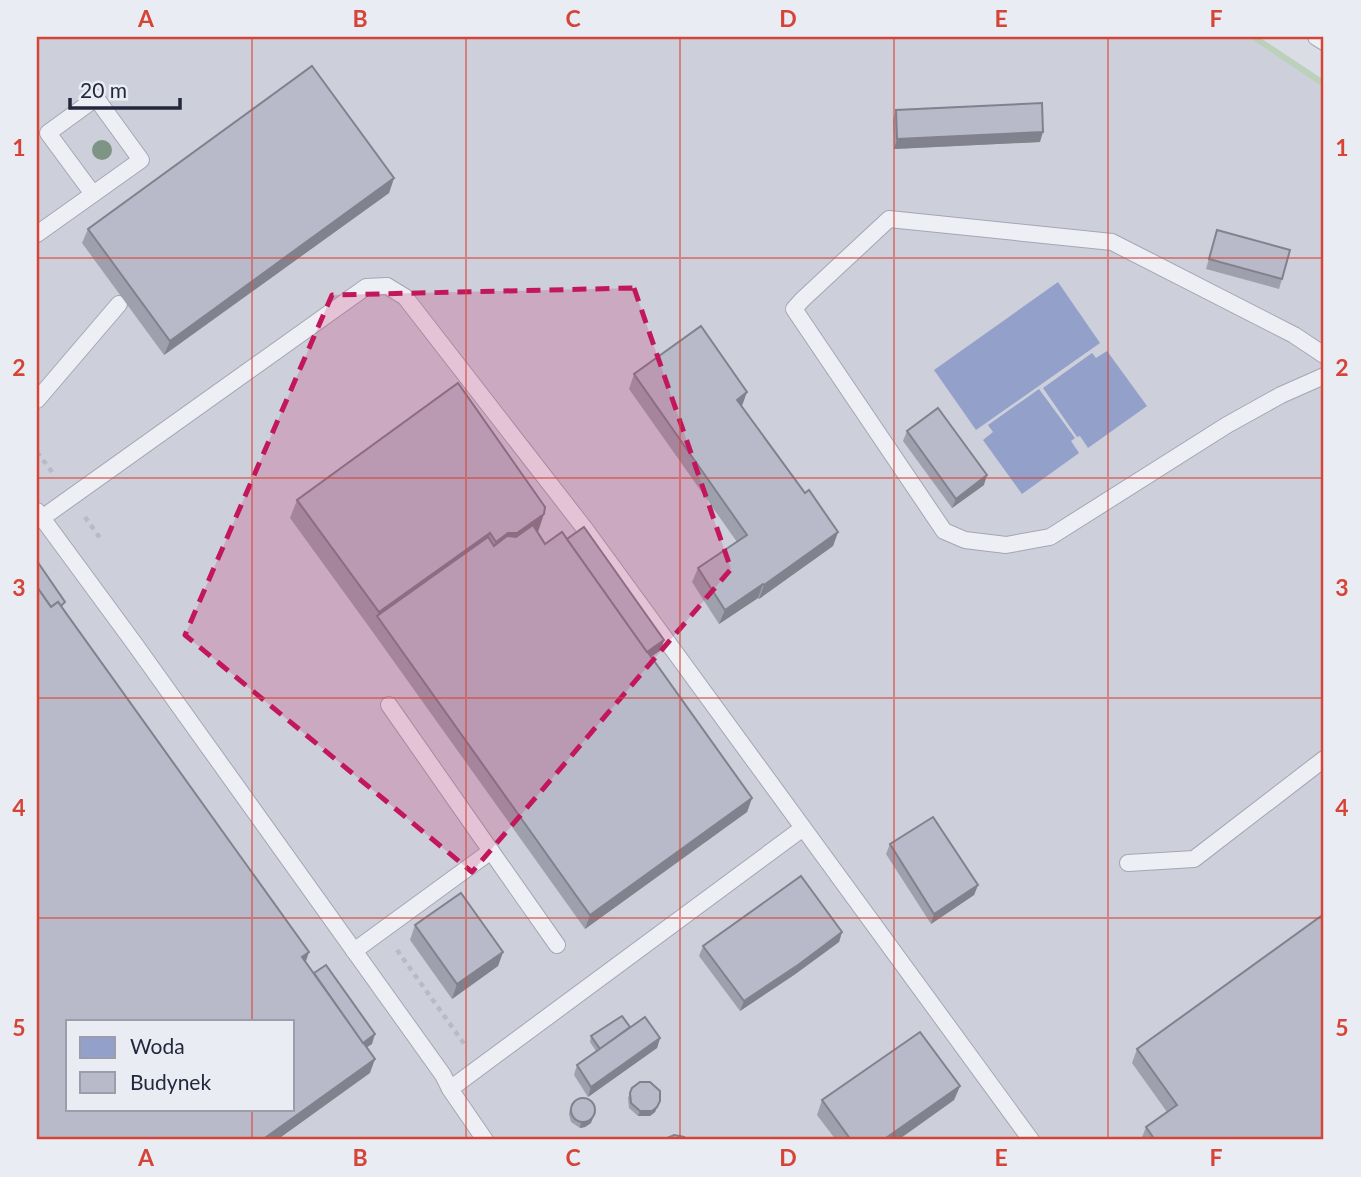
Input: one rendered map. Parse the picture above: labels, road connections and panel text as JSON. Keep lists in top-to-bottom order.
{
  "legend": ["Woda", "Budynek"],
  "scale_bar": "20 m",
  "grid": {
    "columns": [
      "A",
      "B",
      "C",
      "D",
      "E",
      "F"
    ],
    "rows": [
      "1",
      "2",
      "3",
      "4",
      "5"
    ]
  }
}
